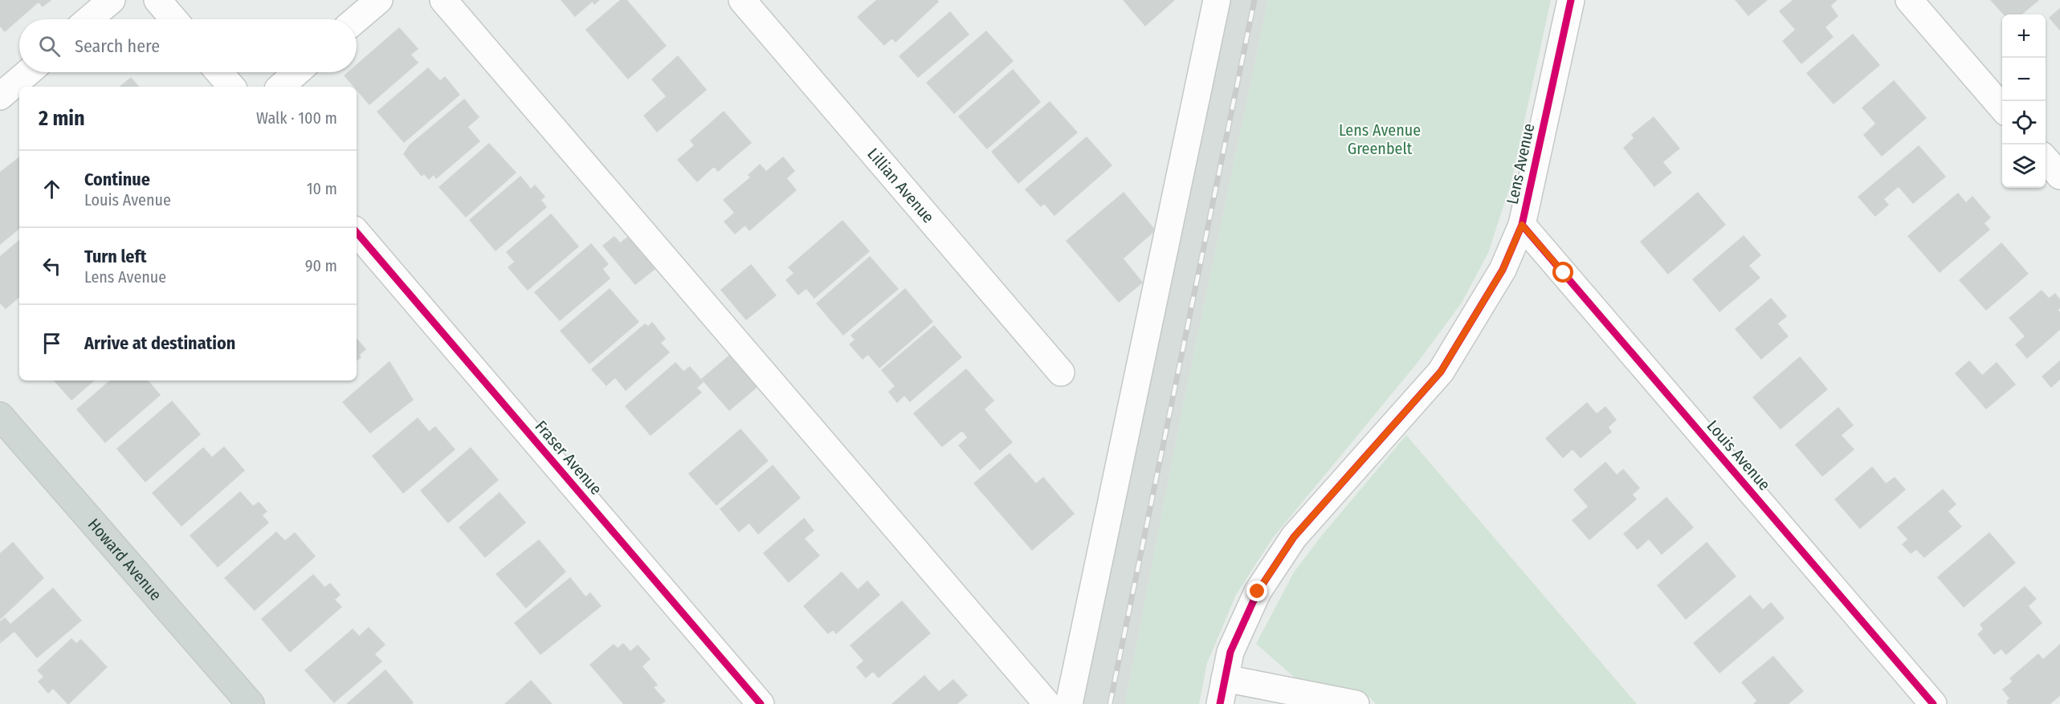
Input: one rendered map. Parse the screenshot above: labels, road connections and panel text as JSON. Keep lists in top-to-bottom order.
{
  "streets": {
    "main road": ["Howard Avenue"],
    "street": [
      "Lens Avenue",
      "Lillian Avenue",
      "Louis Avenue",
      "Fraser Avenue"
    ]
  },
  "crossings": [
    ["Lens Avenue", "Louis Avenue"]
  ],
  "parks": ["Lens Avenue Greenbelt"],
  "page": {
    "map_buttons": ["+", "−"],
    "search": "Search here",
    "heading": ["2 min", "Walk · 100 m"],
    "list": [
      ["Continue", "Louis Avenue", "10 m"],
      ["Turn left", "Lens Avenue", "90 m"],
      "Arrive at destination"
    ]
  }
}
